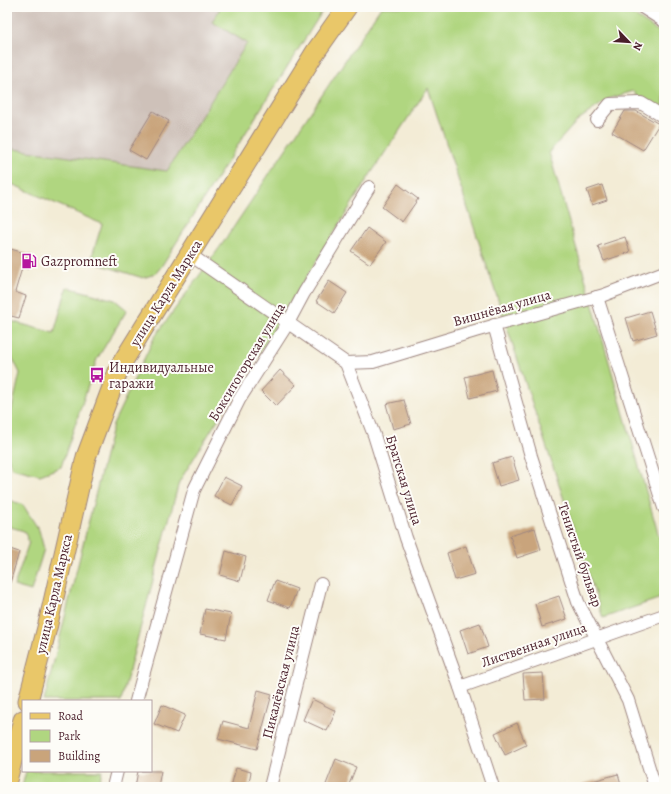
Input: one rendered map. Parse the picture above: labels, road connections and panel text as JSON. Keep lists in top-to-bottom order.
{
  "streets": {
    "main road": ["улица Карла Маркса"],
    "street": [
      "Вишнёвая улица",
      "Бокситогорская улица",
      "Братская улица",
      "Тенистый бульвар",
      "Лиственная улица",
      "Пикалёвская улица"
    ]
  },
  "crossings": [
    ["Вишнёвая улица", "Братская улица"],
    ["Вишнёвая улица", "Тенистый бульвар"],
    ["Братская улица", "Лиственная улица"],
    ["Тенистый бульвар", "Лиственная улица"]
  ],
  "places": {
    "fuel station": ["Gazpromneft"],
    "bus stop": ["Индивидуальные гаражи"]
  },
  "legend": ["Road", "Park", "Building"],
  "north": "bottom right"
}
